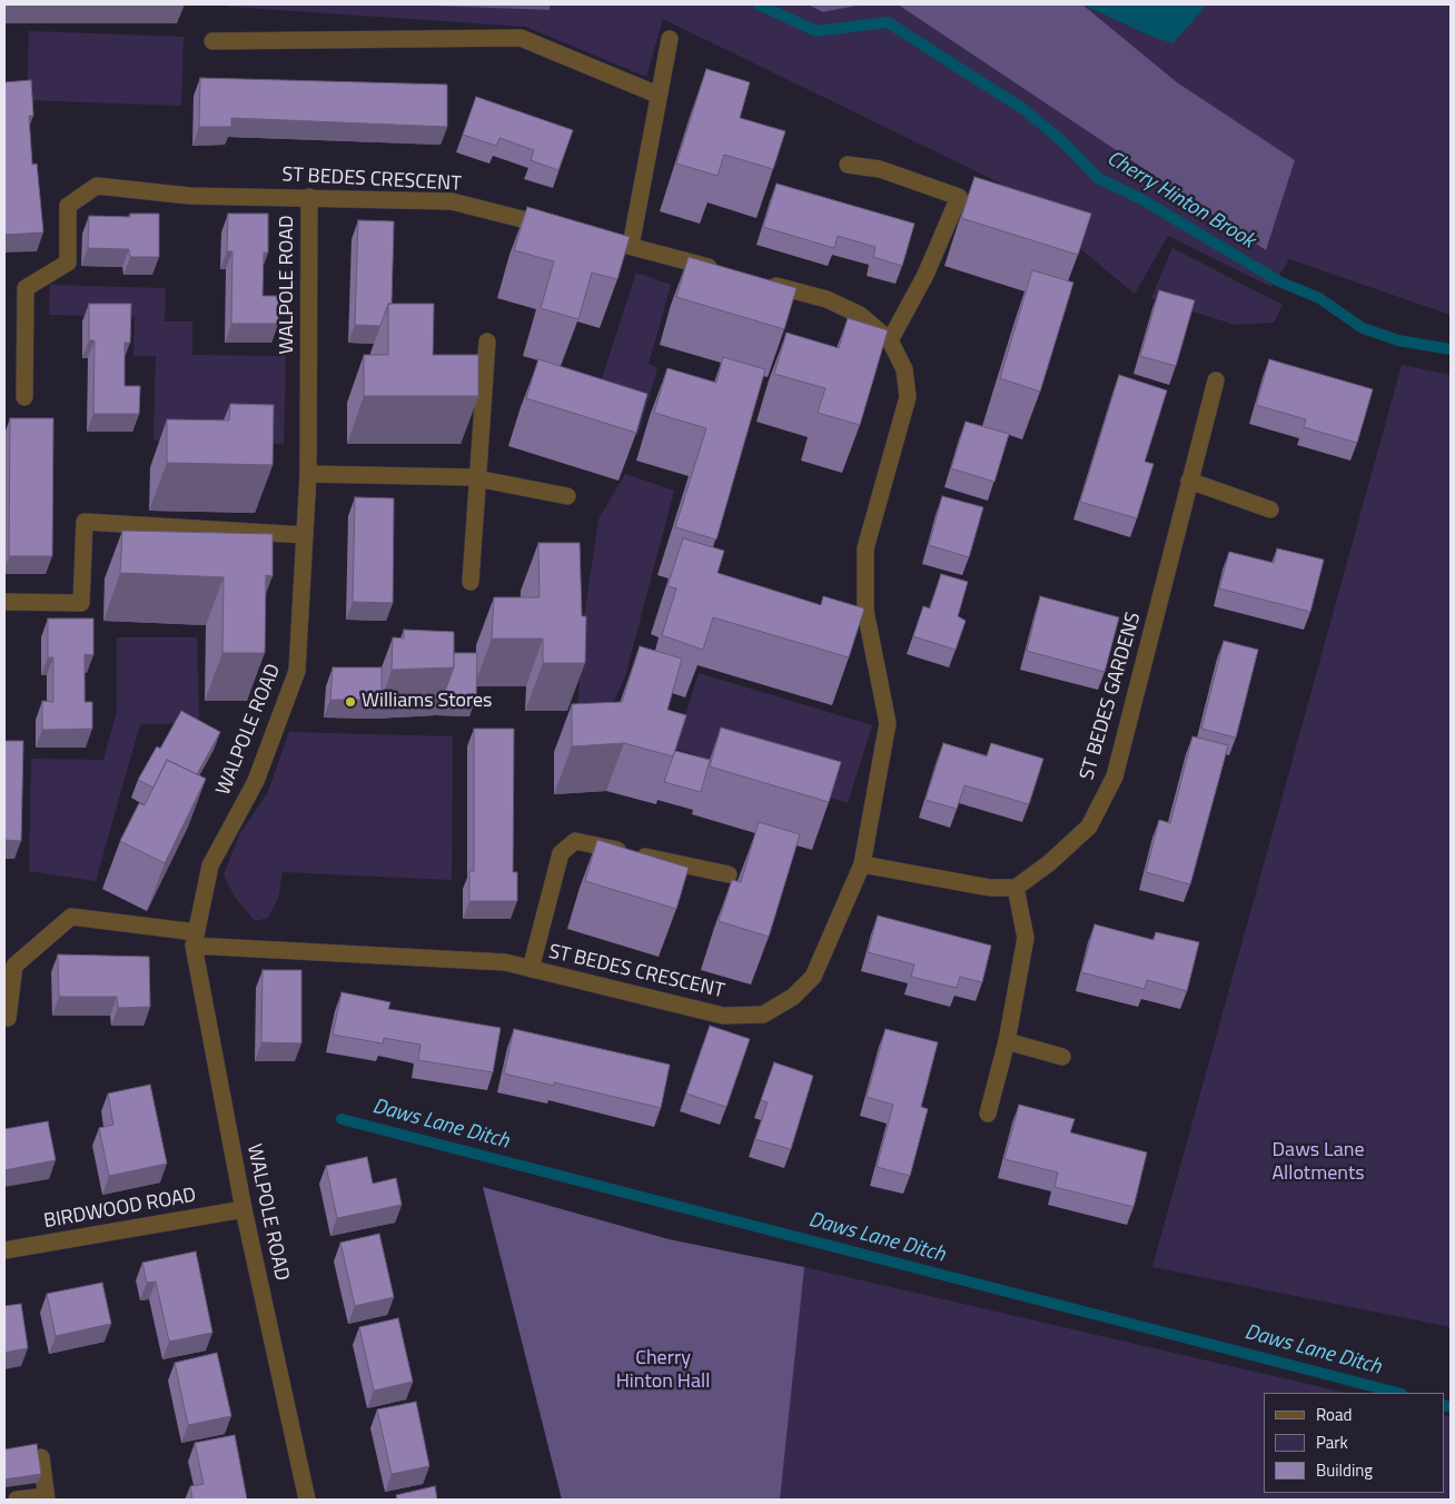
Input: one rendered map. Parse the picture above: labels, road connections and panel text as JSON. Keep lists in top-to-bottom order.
{
  "streets": {
    "street": [
      "ST BEDES CRESCENT",
      "WALPOLE ROAD",
      "ST BEDES GARDENS",
      "BIRDWOOD ROAD"
    ]
  },
  "crossings": [
    ["ST BEDES CRESCENT", "WALPOLE ROAD"],
    ["WALPOLE ROAD", "BIRDWOOD ROAD"]
  ],
  "water": ["Cherry Hinton Brook", "Daws Lane Ditch"],
  "parks": ["Daws Lane Allotments", "Cherry Hinton Hall"],
  "places": ["Williams Stores"],
  "legend": ["Road", "Park", "Building"]
}
